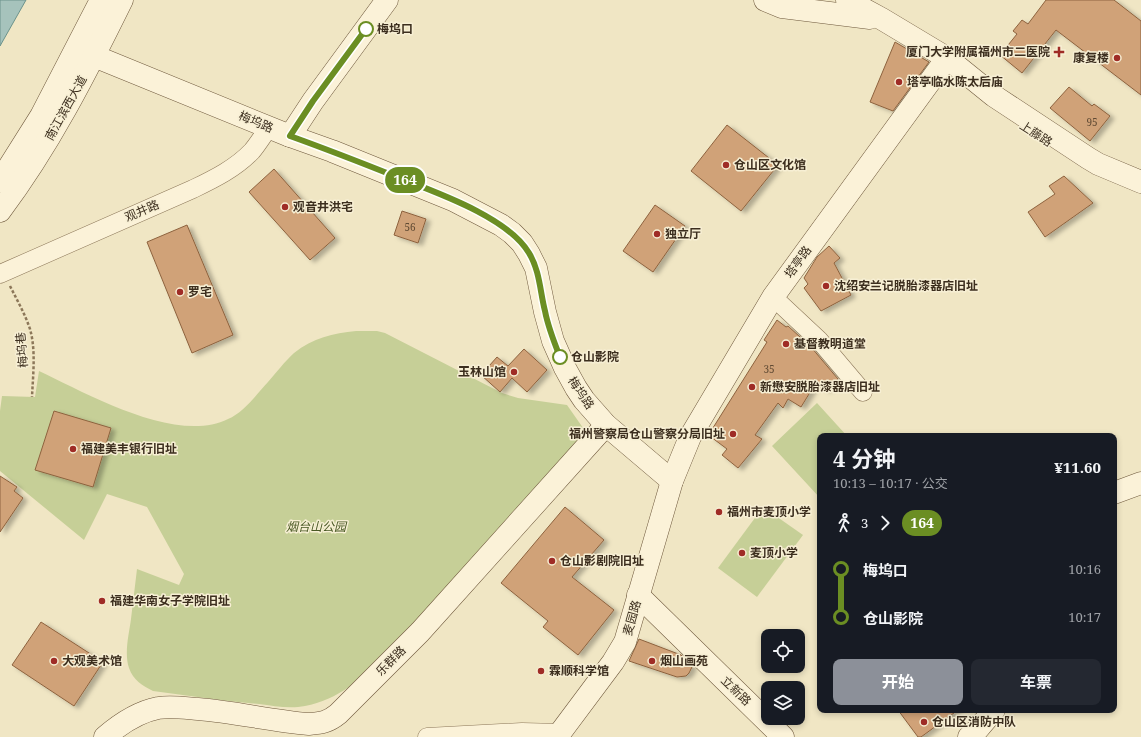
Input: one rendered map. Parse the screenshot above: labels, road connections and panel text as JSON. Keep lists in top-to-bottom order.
{
  "streets": {
    "street": [
      "南江滨西大道",
      "梅坞路",
      "上藤路",
      "观井路",
      "塔亭路",
      "麦园路",
      "乐群路",
      "立新路"
    ],
    "path": ["梅坞巷"]
  },
  "crossings": [
    ["南江滨西大道", "梅坞路"],
    ["梅坞路", "观井路"],
    ["梅坞路", "塔亭路"],
    ["梅坞路", "麦园路"],
    ["梅坞路", "乐群路"],
    ["上藤路", "塔亭路"],
    ["观井路", "梅坞巷"],
    ["塔亭路", "麦园路"],
    ["麦园路", "立新路"]
  ],
  "parks": ["烟台山公园"],
  "places": {
    "other": [
      "梅坞口",
      "康复楼",
      "塔亭临水陈太后庙",
      "仓山区文化馆",
      "观音井洪宅",
      "独立厅",
      "沈绍安兰记脱胎漆器店旧址",
      "罗宅",
      "基督教明道堂",
      "仓山影院",
      "玉林山馆",
      "新懋安脱胎漆器店旧址",
      "福州警察局仓山警察分局旧址",
      "福建美丰银行旧址",
      "福州市麦顶小学",
      "麦顶小学",
      "仓山影剧院旧址",
      "福建华南女子学院旧址",
      "大观美术馆",
      "烟山画苑",
      "霖顺科学馆",
      "仓山区消防中队"
    ],
    "health": ["厦门大学附属福州市二医院"]
  },
  "lines": ["bus line 164"],
  "house_numbers": ["95", "56", "35"],
  "page": {
    "on_map": "164",
    "heading": ["4 分钟", "10:13 – 10:17 · 公交", "¥11.60"],
    "legs": ["3", "164"],
    "list": [
      {
        "name": "梅坞口",
        "value": "10:16"
      },
      {
        "name": "仓山影院",
        "value": "10:17"
      }
    ],
    "buttons": ["开始", "车票"]
  }
}
